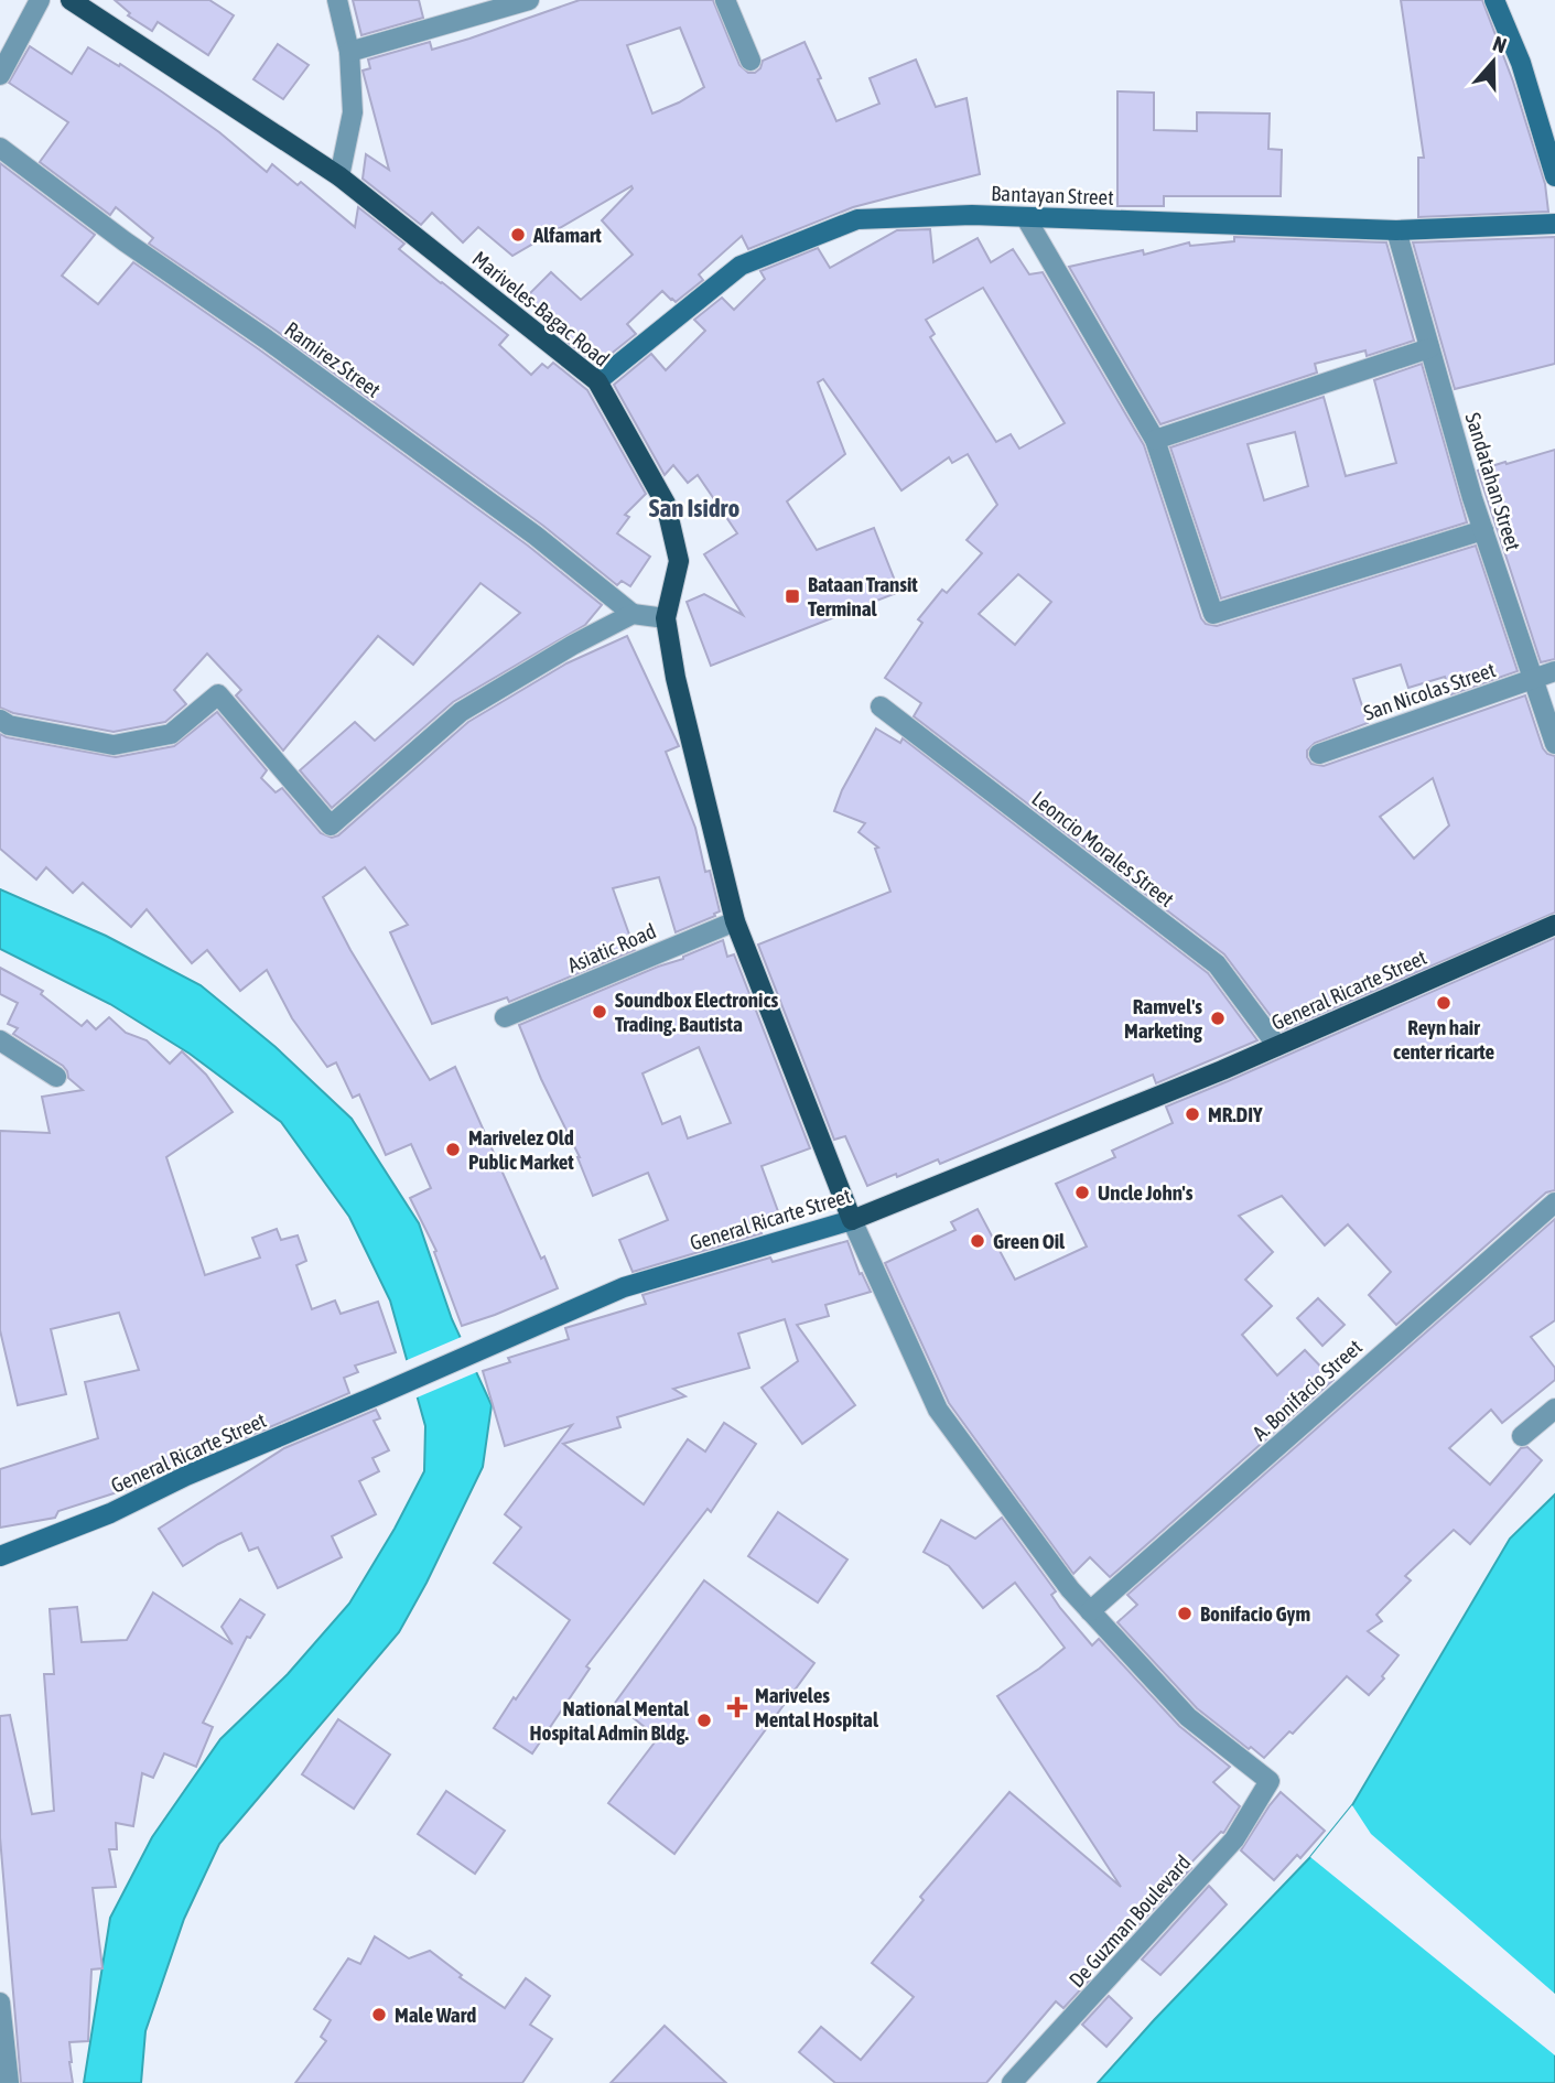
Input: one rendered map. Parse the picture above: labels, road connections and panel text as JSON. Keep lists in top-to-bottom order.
{
  "streets": {
    "main road": ["Mariveles-Bagac Road", "General Ricarte Street"],
    "street": [
      "Bantayan Street",
      "Ramirez Street",
      "Sandatahan Street",
      "San Nicolas Street",
      "Leoncio Morales Street",
      "Asiatic Road",
      "A. Bonifacio Street",
      "De Guzman Boulevard"
    ]
  },
  "crossings": [
    ["Bantayan Street", "Mariveles-Bagac Road"],
    ["Bantayan Street", "Sandatahan Street"],
    ["Mariveles-Bagac Road", "Asiatic Road"],
    ["Mariveles-Bagac Road", "General Ricarte Street"],
    ["Sandatahan Street", "San Nicolas Street"],
    ["Leoncio Morales Street", "General Ricarte Street"],
    ["A. Bonifacio Street", "De Guzman Boulevard"]
  ],
  "districts": ["San Isidro"],
  "places": {
    "other": [
      "Alfamart",
      "Reyn hair center ricarte",
      "Soundbox Electronics Trading. Bautista",
      "Ramvel's Marketing",
      "MR.DIY",
      "Marivelez Old Public Market",
      "Uncle John's",
      "Green Oil",
      "Bonifacio Gym",
      "National Mental Hospital Admin Bldg.",
      "Male Ward"
    ],
    "transit": ["Bataan Transit Terminal"],
    "health": ["Mariveles Mental Hospital"]
  },
  "north": "top"
}
